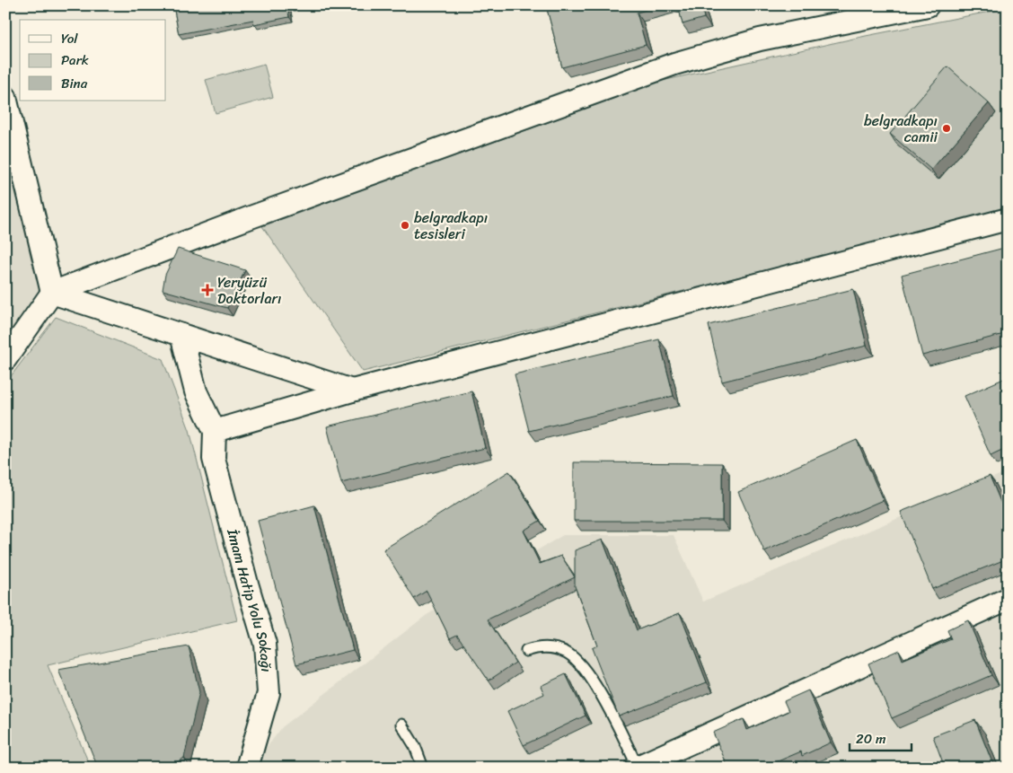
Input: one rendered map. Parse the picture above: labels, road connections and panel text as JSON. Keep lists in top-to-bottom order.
{
  "streets": {
    "street": ["İmam Hatip Yolu Sokağı"]
  },
  "places": {
    "other": ["belgradkapı camii", "belgradkapı tesisleri"],
    "health": ["Yeryüzü Doktorları"]
  },
  "legend": ["Yol", "Park", "Bina"],
  "scale_bar": "20 m"
}
